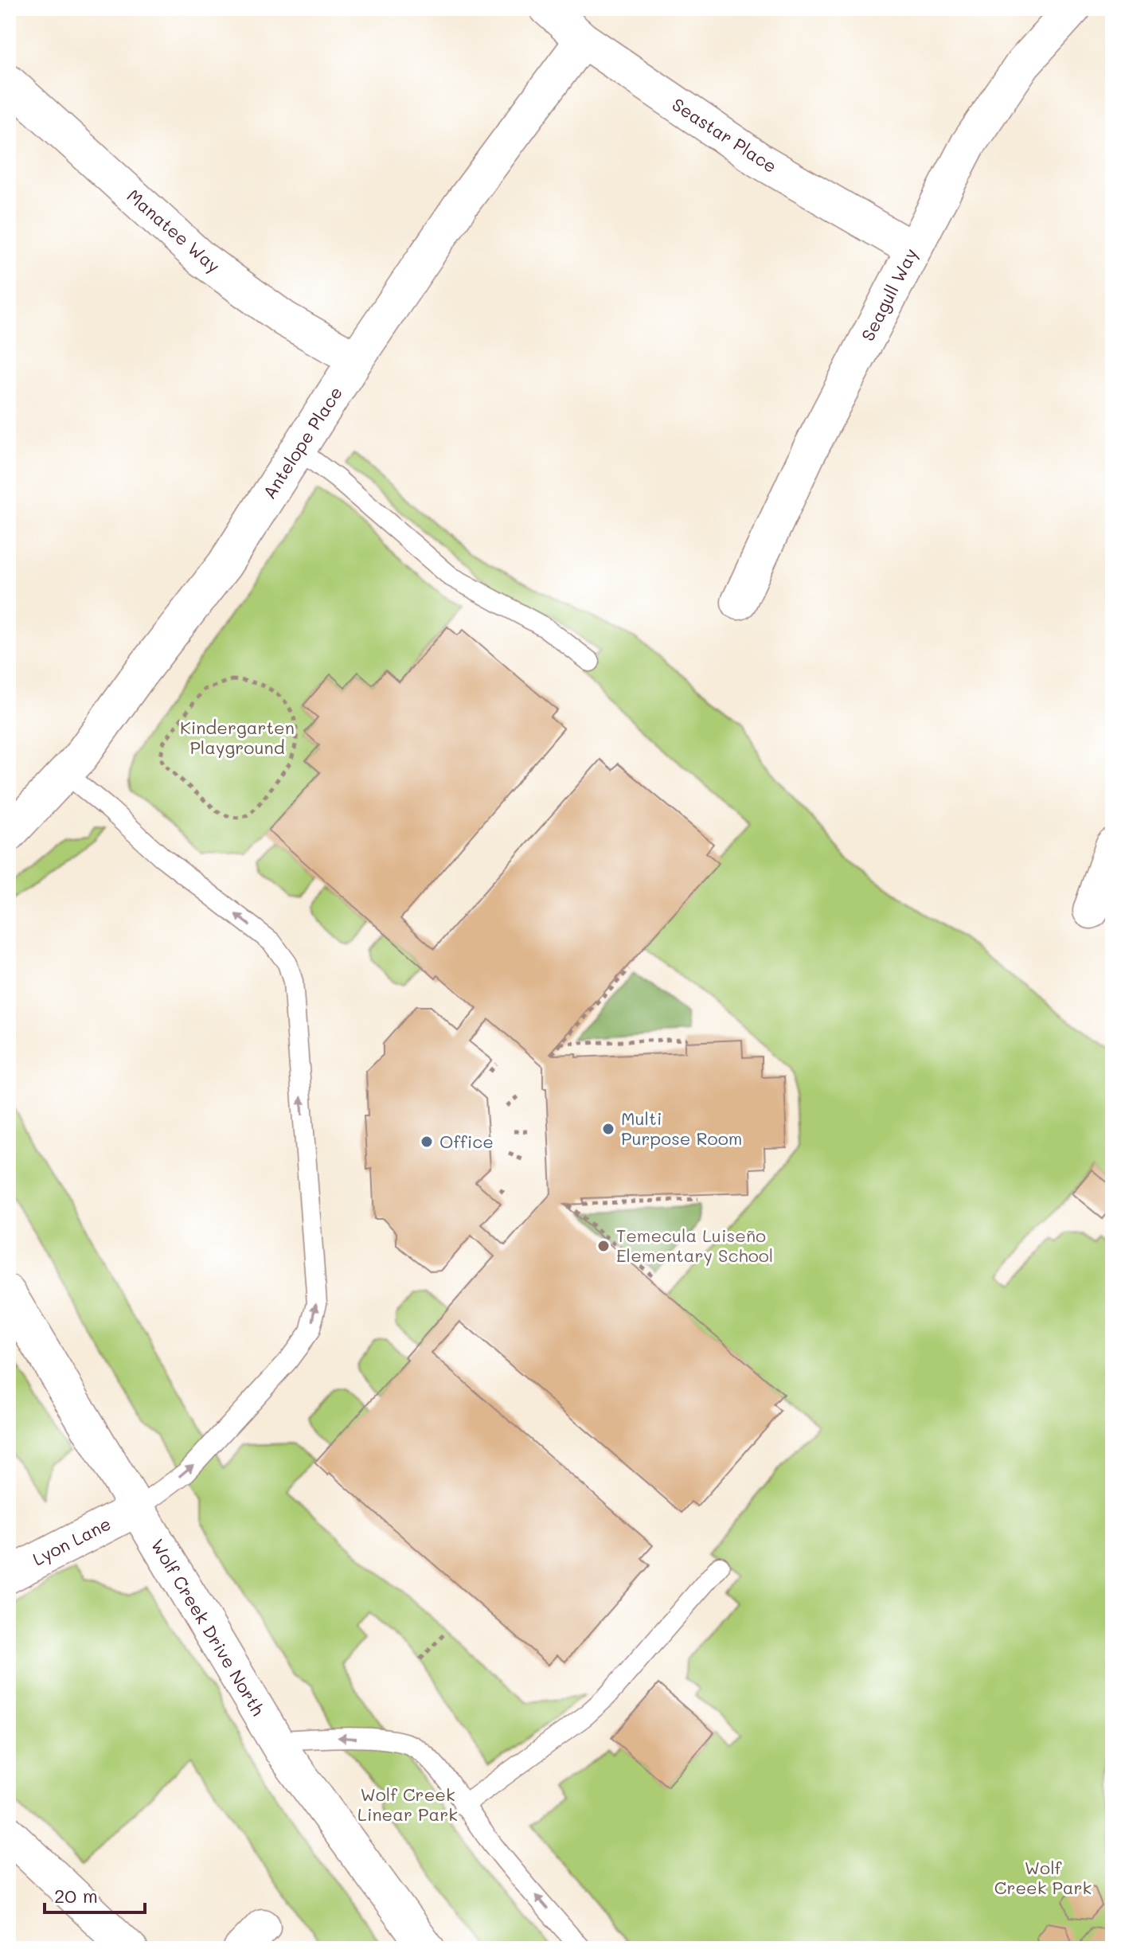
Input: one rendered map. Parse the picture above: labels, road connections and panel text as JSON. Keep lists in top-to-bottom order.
{
  "streets": {
    "street": [
      "Seastar Place",
      "Manatee Way",
      "Seagull Way",
      "Antelope Place",
      "Lyon Lane",
      "Wolf Creek Drive North"
    ]
  },
  "crossings": [
    ["Seastar Place", "Seagull Way"],
    ["Seastar Place", "Antelope Place"],
    ["Manatee Way", "Antelope Place"],
    ["Lyon Lane", "Wolf Creek Drive North"]
  ],
  "parks": ["Kindergarten Playground", "Wolf Creek Linear Park", "Wolf Creek Park"],
  "places": ["Multi Purpose Room", "Office", "Temecula Luiseño Elementary School"],
  "scale_bar": "20 m"
}
